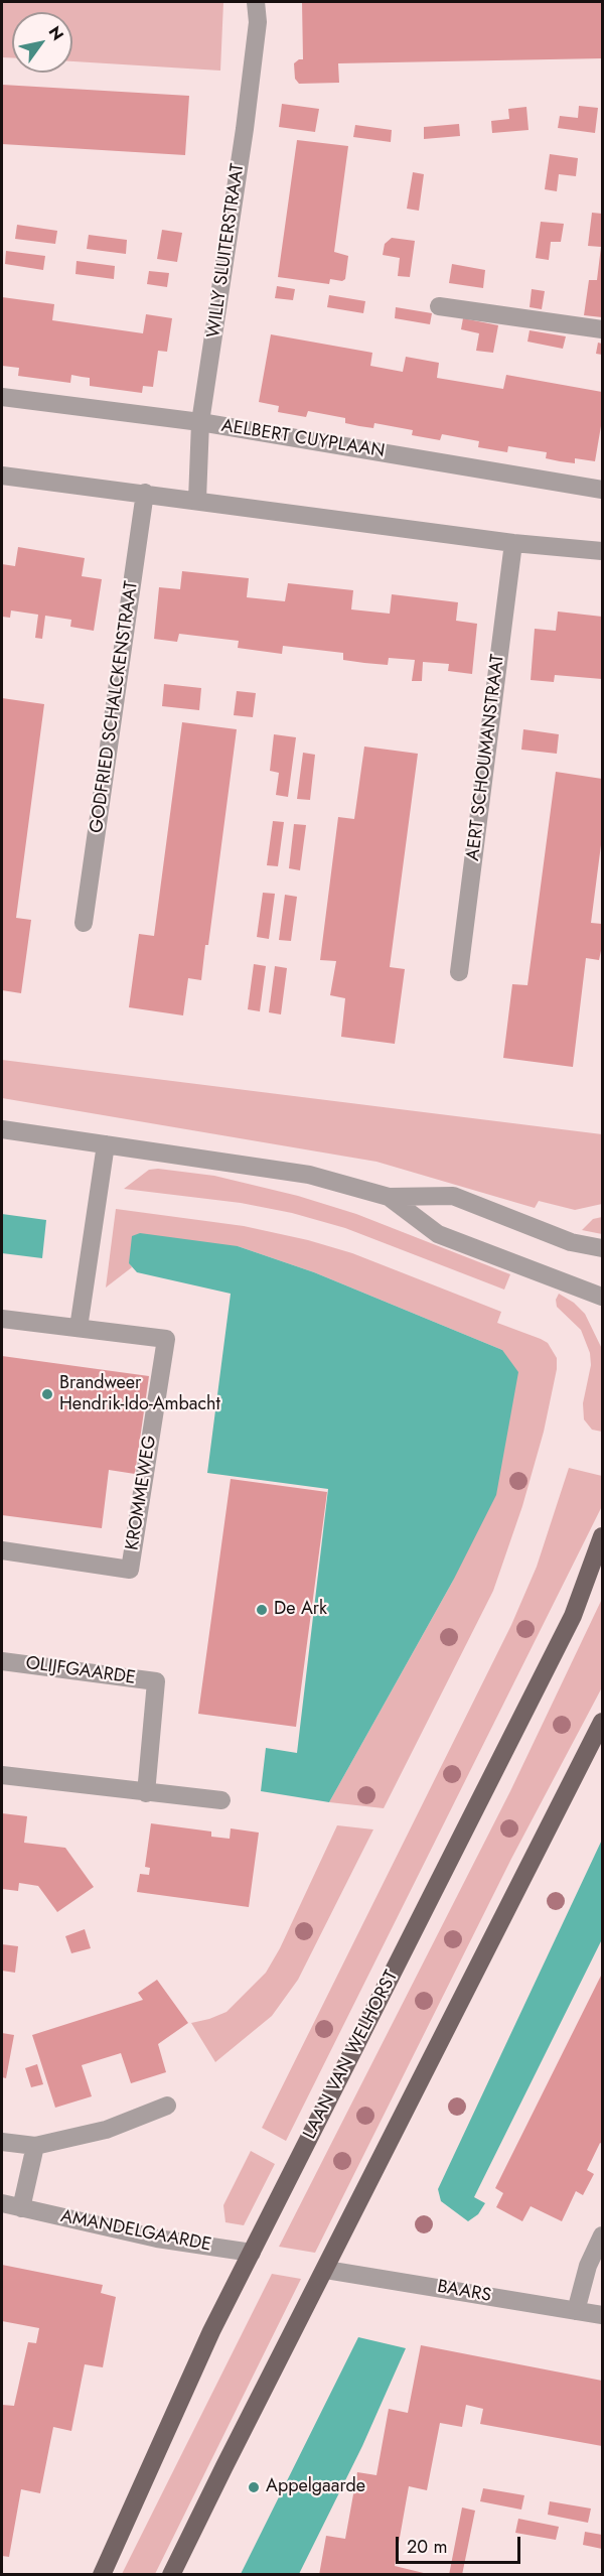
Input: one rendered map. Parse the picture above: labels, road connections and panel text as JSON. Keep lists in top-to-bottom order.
{
  "streets": {
    "main road": ["LAAN VAN WELHORST"],
    "street": [
      "WILLY SLUITERSTRAAT",
      "AELBERT CUYPLAAN",
      "GODFRIED SCHALCKENSTRAAT",
      "AERT SCHOUMANSTRAAT",
      "KROMMEWEG",
      "OLIJFGAARDE",
      "AMANDELGAARDE",
      "BAARS"
    ]
  },
  "crossings": [
    ["WILLY SLUITERSTRAAT", "AELBERT CUYPLAAN"],
    ["LAAN VAN WELHORST", "AMANDELGAARDE"]
  ],
  "places": ["Brandweer Hendrik-Ido-Ambacht", "De Ark", "Appelgaarde"],
  "scale_bar": "20 m",
  "north": "top right"
}
